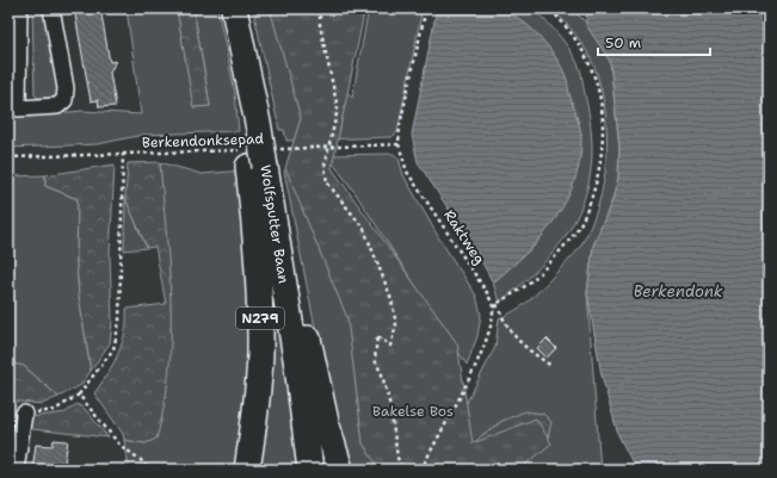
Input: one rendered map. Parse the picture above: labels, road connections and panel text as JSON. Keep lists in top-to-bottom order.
{
  "streets": {
    "main road": ["Wolfsputter Baan", "N279"],
    "path": ["Berkendonksepad", "Raktweg"]
  },
  "crossings": [
    ["Berkendonksepad", "Wolfsputter Baan"],
    ["Berkendonksepad", "Raktweg"],
    ["Berkendonksepad", "N279"],
    ["Wolfsputter Baan", "N279"]
  ],
  "water": ["Berkendonk"],
  "parks": ["Bakelse Bos"],
  "scale_bar": "50 m"
}
